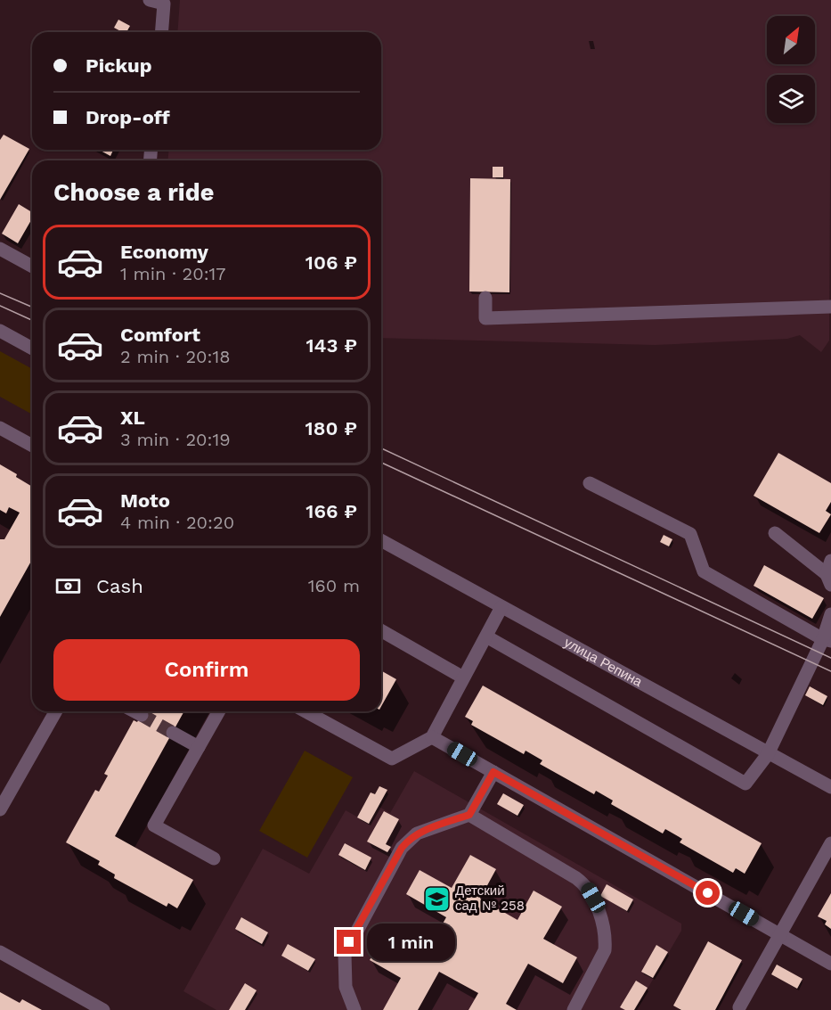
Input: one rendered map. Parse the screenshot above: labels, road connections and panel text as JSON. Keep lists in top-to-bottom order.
{
  "streets": {
    "street": ["улица Репина"]
  },
  "places": {
    "school or university": ["Детский сад № 258"]
  },
  "north": "top right",
  "page": {
    "banner": ["Pickup", "Drop-off"],
    "heading": "Choose a ride",
    "list": [
      {
        "name": "Economy",
        "note": "1 min · 20:17",
        "value": "106 ₽"
      },
      {
        "name": "Comfort",
        "note": "2 min · 20:18",
        "value": "143 ₽"
      },
      {
        "name": "XL",
        "note": "3 min · 20:19",
        "value": "180 ₽"
      },
      {
        "name": "Moto",
        "note": "4 min · 20:20",
        "value": "166 ₽"
      }
    ],
    "pay": ["Cash", "160 m"],
    "buttons": "Confirm",
    "bubble": "1 min"
  }
}
